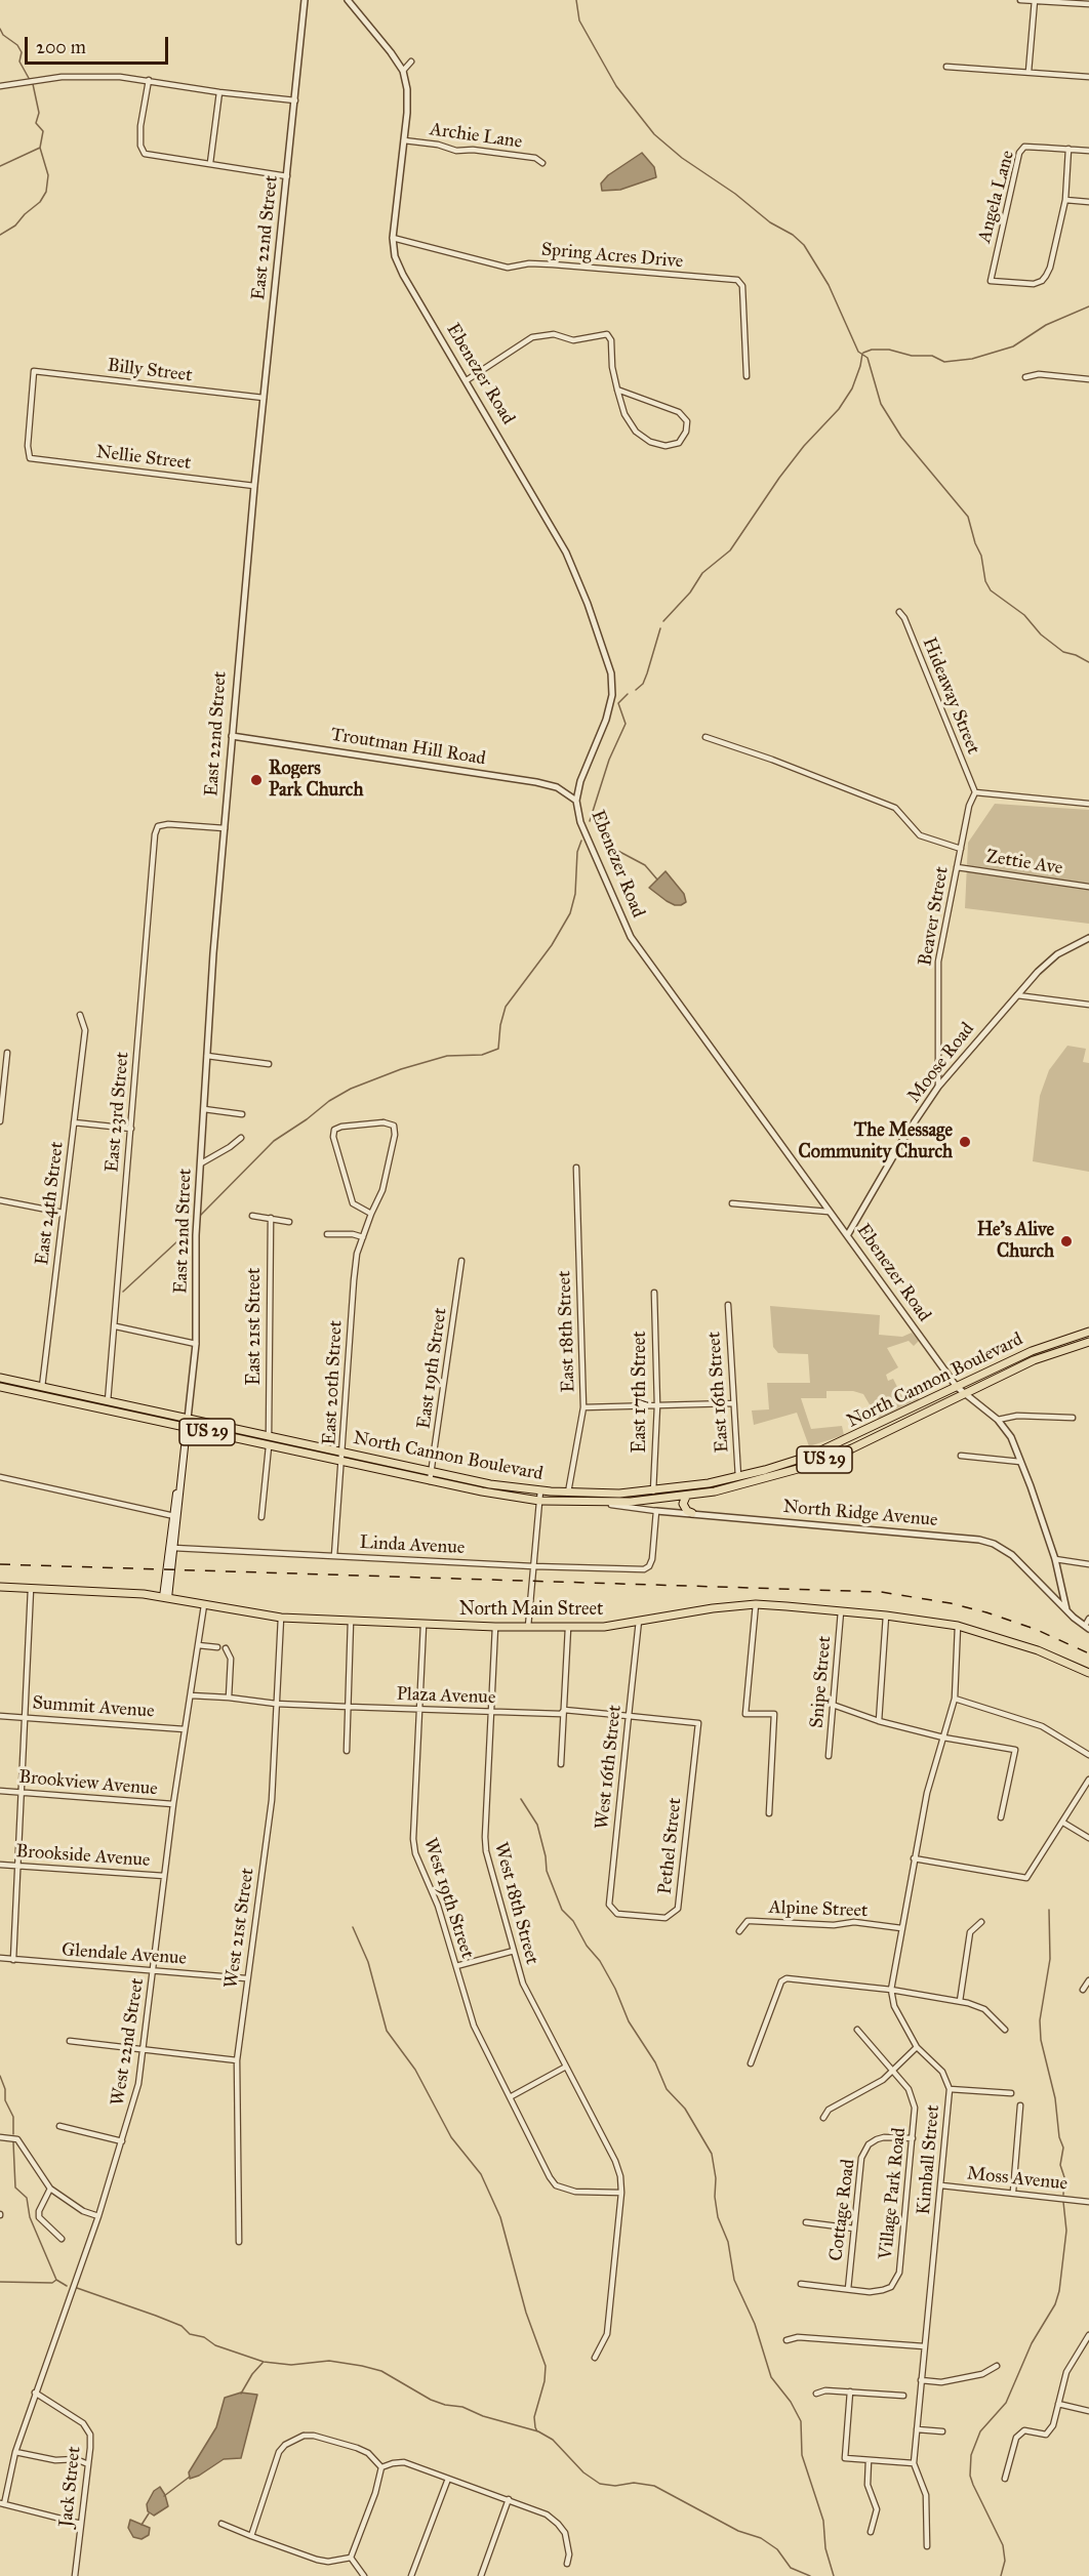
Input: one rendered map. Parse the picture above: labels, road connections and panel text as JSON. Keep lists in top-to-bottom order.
{
  "streets": {
    "main road": [
      "East 22nd Street",
      "North Cannon Boulevard",
      "US 29",
      "North Main Street"
    ],
    "street": [
      "Archie Lane",
      "Angela Lane",
      "Spring Acres Drive",
      "Billy Street",
      "Ebenezer Road",
      "Nellie Street",
      "Hideaway Street",
      "Troutman Hill Road",
      "Zettie Ave",
      "Beaver Street",
      "Moose Road",
      "East 23rd Street",
      "East 24th Street",
      "East 21st Street",
      "East 18th Street",
      "East 19th Street",
      "East 20th Street",
      "East 17th Street",
      "East 16th Street",
      "North Ridge Avenue",
      "Linda Avenue",
      "Snipe Street",
      "Plaza Avenue",
      "Summit Avenue",
      "West 16th Street",
      "Brookview Avenue",
      "Pethel Street",
      "Brookside Avenue",
      "West 19th Street",
      "West 18th Street",
      "Alpine Street",
      "West 21st Street",
      "Glendale Avenue",
      "West 22nd Street",
      "Kimball Street",
      "Moss Avenue",
      "Village Park Road",
      "Cottage Road",
      "Jack Street"
    ]
  },
  "crossings": [
    ["Archie Lane", "Ebenezer Road"],
    ["East 22nd Street", "Billy Street"],
    ["East 22nd Street", "Nellie Street"],
    ["East 22nd Street", "Troutman Hill Road"],
    ["East 22nd Street", "East 23rd Street"],
    ["East 22nd Street", "North Cannon Boulevard"],
    ["East 22nd Street", "Linda Avenue"],
    ["East 22nd Street", "North Main Street"],
    ["Spring Acres Drive", "Ebenezer Road"],
    ["Billy Street", "Nellie Street"],
    ["Ebenezer Road", "Troutman Hill Road"],
    ["Ebenezer Road", "Moose Road"],
    ["Ebenezer Road", "North Cannon Boulevard"],
    ["Ebenezer Road", "North Ridge Avenue"],
    ["Zettie Ave", "Beaver Street"],
    ["Beaver Street", "Moose Road"],
    ["East 23rd Street", "North Cannon Boulevard"],
    ["East 24th Street", "North Cannon Boulevard"],
    ["East 21st Street", "North Cannon Boulevard"],
    ["East 18th Street", "North Cannon Boulevard"],
    ["East 19th Street", "North Cannon Boulevard"],
    ["North Cannon Boulevard", "East 20th Street"],
    ["North Cannon Boulevard", "East 17th Street"],
    ["North Cannon Boulevard", "East 16th Street"],
    ["North Cannon Boulevard", "North Ridge Avenue"],
    ["East 20th Street", "Linda Avenue"],
    ["North Ridge Avenue", "Linda Avenue"],
    ["North Main Street", "Snipe Street"],
    ["North Main Street", "West 16th Street"],
    ["North Main Street", "West 19th Street"],
    ["North Main Street", "West 18th Street"],
    ["North Main Street", "West 21st Street"],
    ["North Main Street", "West 22nd Street"],
    ["North Main Street", "Kimball Street"],
    ["Plaza Avenue", "West 16th Street"],
    ["Plaza Avenue", "Pethel Street"],
    ["Plaza Avenue", "West 19th Street"],
    ["Plaza Avenue", "West 18th Street"],
    ["Plaza Avenue", "West 21st Street"],
    ["Plaza Avenue", "West 22nd Street"],
    ["Summit Avenue", "West 22nd Street"],
    ["West 16th Street", "Pethel Street"],
    ["Brookview Avenue", "West 22nd Street"],
    ["Brookside Avenue", "West 22nd Street"],
    ["West 19th Street", "West 18th Street"],
    ["Alpine Street", "Kimball Street"],
    ["West 21st Street", "Glendale Avenue"],
    ["Glendale Avenue", "West 22nd Street"],
    ["West 22nd Street", "Jack Street"],
    ["Kimball Street", "Moss Avenue"],
    ["Village Park Road", "Cottage Road"]
  ],
  "places": ["Rogers Park Church", "The Message Community Church", "He's Alive Church"],
  "scale_bar": "200 m"
}
